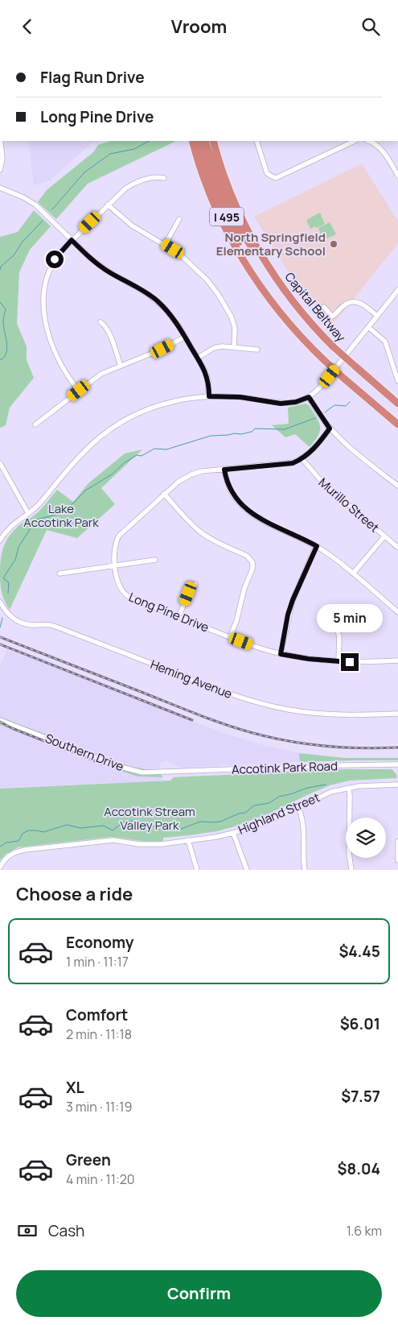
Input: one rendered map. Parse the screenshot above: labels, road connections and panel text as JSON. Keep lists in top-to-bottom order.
{
  "streets": {
    "highway": ["I 495", "Capital Beltway"],
    "street": [
      "Murillo Street",
      "Long Pine Drive",
      "Heming Avenue",
      "Southern Drive",
      "Accotink Park Road",
      "Highland Street"
    ]
  },
  "crossings": [
    ["I 495", "Capital Beltway"],
    ["Murillo Street", "Long Pine Drive"],
    ["Southern Drive", "Accotink Park Road"]
  ],
  "parks": ["Lake Accotink Park", "Accotink Stream Valley Park"],
  "places": ["North Springfield Elementary School"],
  "page": {
    "header": "Vroom",
    "banner": ["Flag Run Drive", "Long Pine Drive"],
    "bubble": "5 min",
    "heading": "Choose a ride",
    "list": [
      {
        "name": "Economy",
        "note": "1 min · 11:17",
        "value": "$4.45"
      },
      {
        "name": "Comfort",
        "note": "2 min · 11:18",
        "value": "$6.01"
      },
      {
        "name": "XL",
        "note": "3 min · 11:19",
        "value": "$7.57"
      },
      {
        "name": "Green",
        "note": "4 min · 11:20",
        "value": "$8.04"
      }
    ],
    "pay": ["Cash", "1.6 km"],
    "buttons": "Confirm"
  }
}
